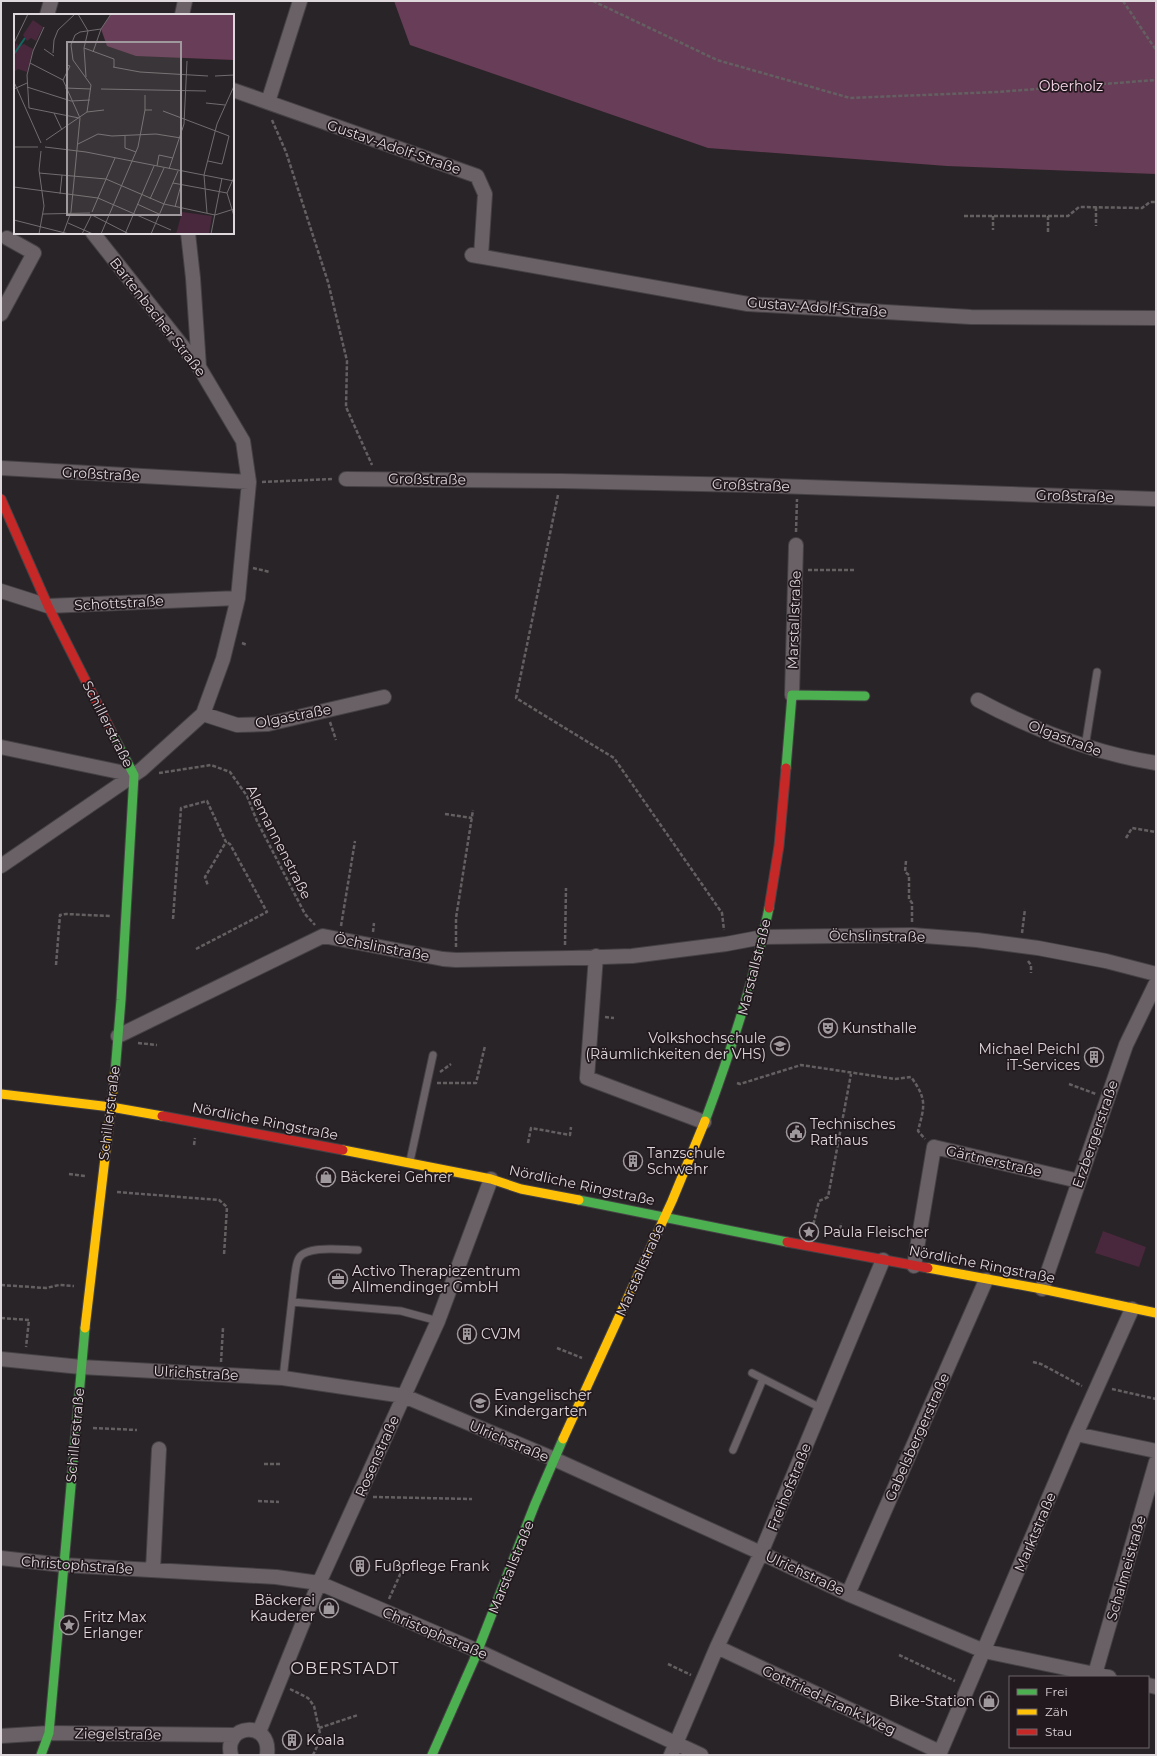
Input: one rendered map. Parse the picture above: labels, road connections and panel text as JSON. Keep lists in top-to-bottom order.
{
  "streets": {
    "street": [
      "Gustav-Adolf-Straße",
      "Bartenbacher Straße",
      "Großstraße",
      "Schottstraße",
      "Marstallstraße",
      "Olgastraße",
      "Schillerstraße",
      "Öchslinstraße",
      "Nördliche Ringstraße",
      "Erzbergerstraße",
      "Gärtnerstraße",
      "Ulrichstraße",
      "Gabelsbergerstraße",
      "Rosenstraße",
      "Freihofstraße",
      "Marktstraße",
      "Christophstraße",
      "Schalmeistraße",
      "Gottfried-Frank-Weg",
      "Ziegelstraße"
    ],
    "path": ["Alemannenstraße"]
  },
  "crossings": [
    ["Bartenbacher Straße", "Großstraße"],
    ["Bartenbacher Straße", "Schottstraße"],
    ["Bartenbacher Straße", "Olgastraße"],
    ["Bartenbacher Straße", "Schillerstraße"],
    ["Bartenbacher Straße", "Alemannenstraße"],
    ["Schottstraße", "Schillerstraße"],
    ["Marstallstraße", "Öchslinstraße"],
    ["Marstallstraße", "Nördliche Ringstraße"],
    ["Marstallstraße", "Ulrichstraße"],
    ["Marstallstraße", "Christophstraße"],
    ["Schillerstraße", "Alemannenstraße"],
    ["Schillerstraße", "Öchslinstraße"],
    ["Schillerstraße", "Nördliche Ringstraße"],
    ["Schillerstraße", "Ulrichstraße"],
    ["Schillerstraße", "Christophstraße"],
    ["Schillerstraße", "Ziegelstraße"],
    ["Alemannenstraße", "Öchslinstraße"],
    ["Nördliche Ringstraße", "Erzbergerstraße"],
    ["Nördliche Ringstraße", "Gärtnerstraße"],
    ["Nördliche Ringstraße", "Gabelsbergerstraße"],
    ["Nördliche Ringstraße", "Rosenstraße"],
    ["Nördliche Ringstraße", "Freihofstraße"],
    ["Nördliche Ringstraße", "Marktstraße"],
    ["Erzbergerstraße", "Gärtnerstraße"],
    ["Ulrichstraße", "Gabelsbergerstraße"],
    ["Ulrichstraße", "Rosenstraße"],
    ["Ulrichstraße", "Freihofstraße"],
    ["Ulrichstraße", "Marktstraße"],
    ["Ulrichstraße", "Schalmeistraße"],
    ["Rosenstraße", "Christophstraße"],
    ["Rosenstraße", "Ziegelstraße"],
    ["Freihofstraße", "Christophstraße"],
    ["Freihofstraße", "Gottfried-Frank-Weg"],
    ["Marktstraße", "Gottfried-Frank-Weg"]
  ],
  "districts": ["OBERSTADT"],
  "parks": ["Oberholz"],
  "places": {
    "theatre": ["Kunsthalle"],
    "school or university": ["Volkshochschule (Räumlichkeiten der VHS)", "Evangelischer Kindergarten"],
    "building": [
      "Michael Peichl iT-Services",
      "Tanzschule Schwehr",
      "CVJM",
      "Fußpflege Frank",
      "Koala"
    ],
    "public building": ["Technisches Rathaus"],
    "shop": ["Bäckerei Gehrer", "Bäckerei Kauderer", "Bike-Station"],
    "place": ["Paula Fleischer", "Fritz Max Erlanger"],
    "office": ["Activo Therapiezentrum Allmendinger GmbH"]
  },
  "legend": ["Frei", "Zäh", "Stau"]
}
